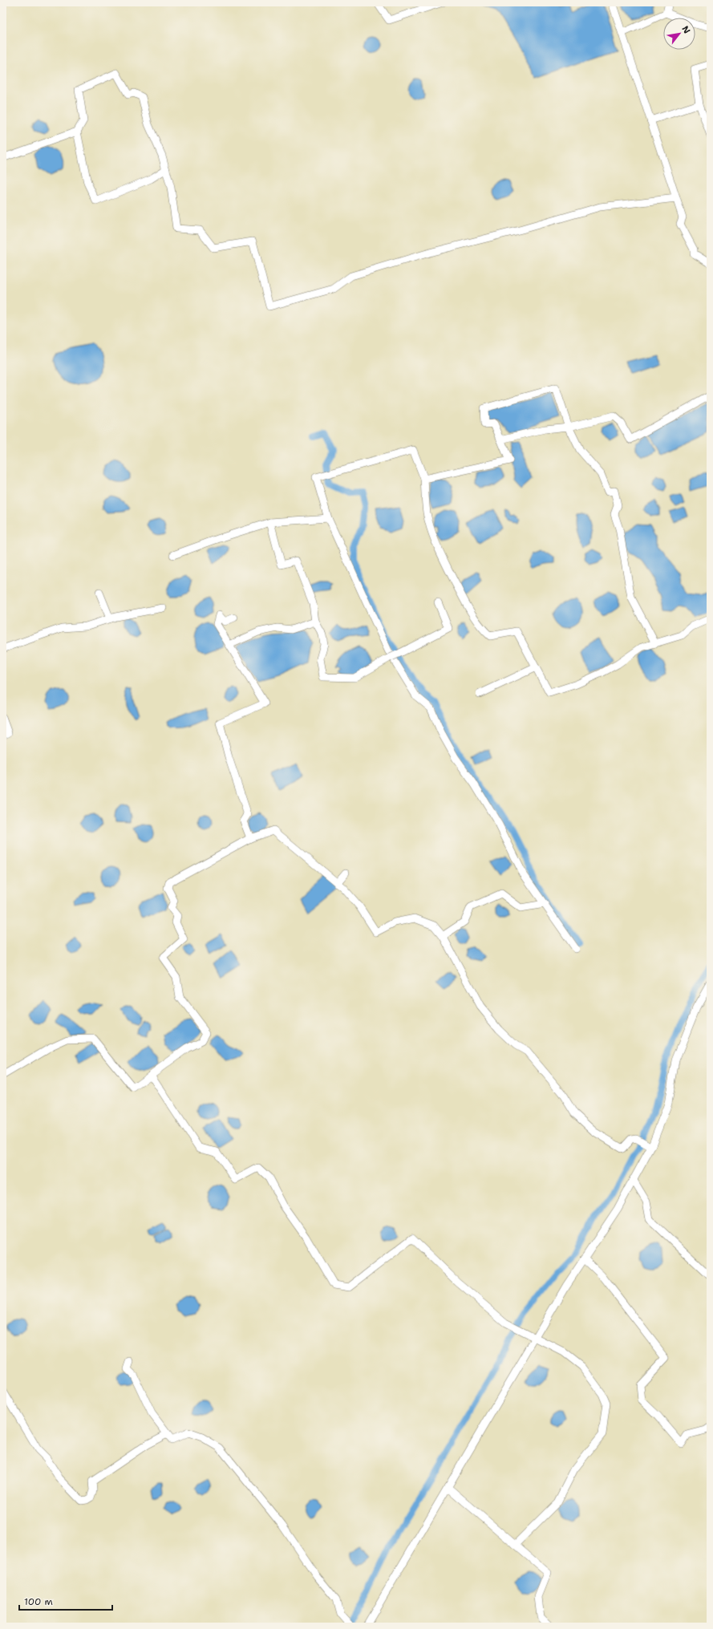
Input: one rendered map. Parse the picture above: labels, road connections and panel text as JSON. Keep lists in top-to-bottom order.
{
  "scale_bar": "100 m",
  "north": "top right"
}
